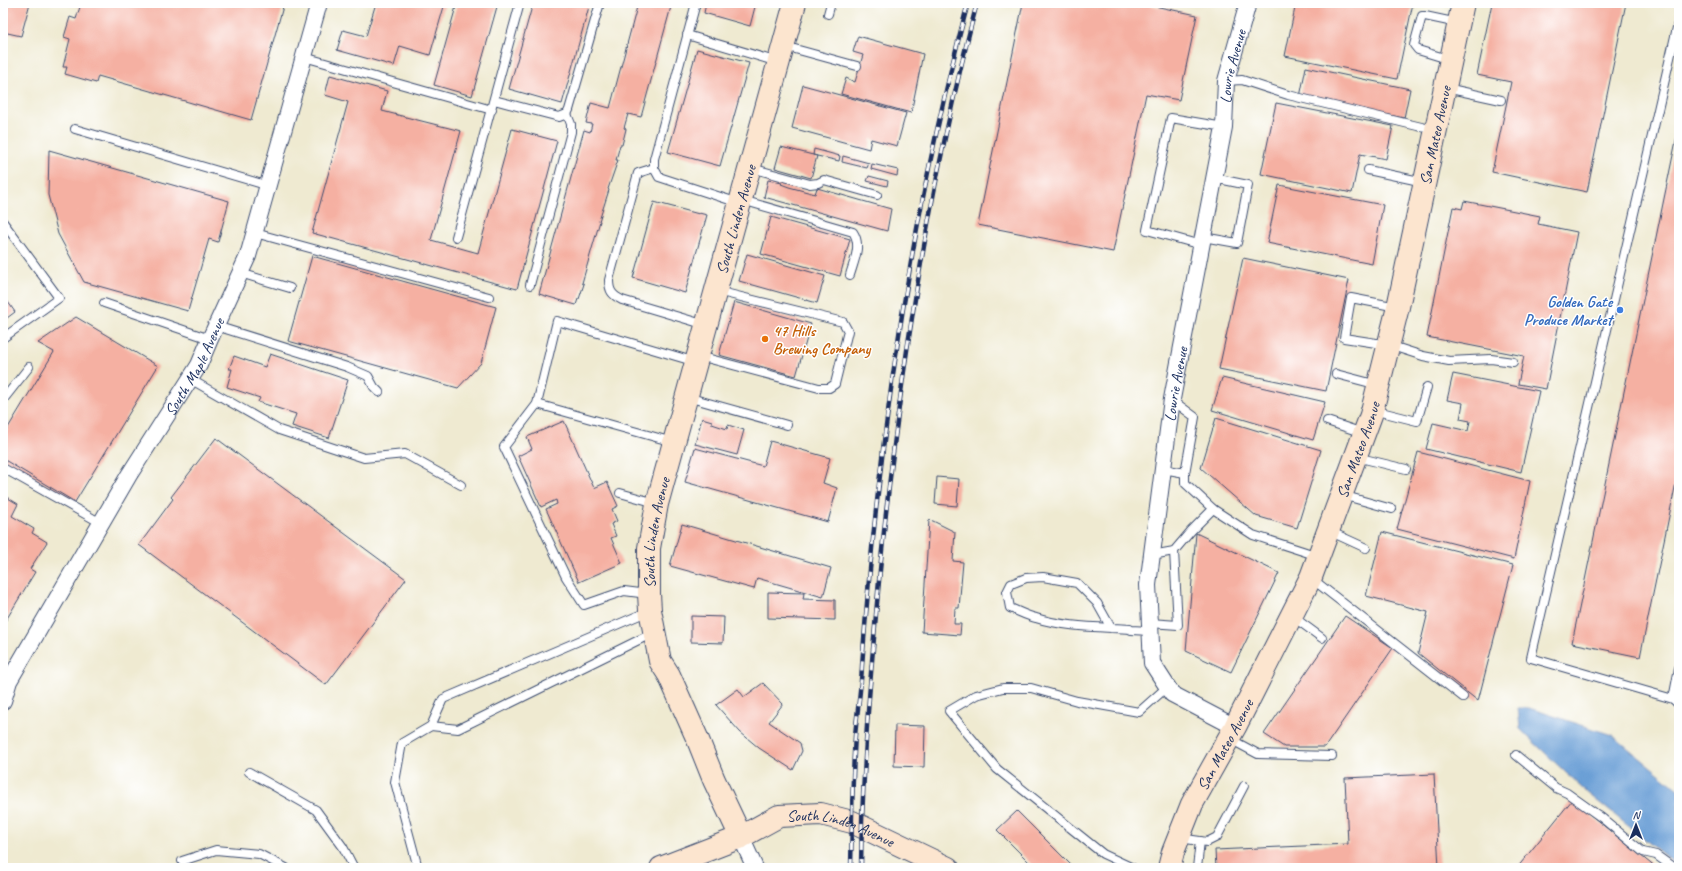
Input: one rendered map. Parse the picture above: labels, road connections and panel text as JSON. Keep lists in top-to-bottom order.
{
  "streets": {
    "main road": ["San Mateo Avenue", "South Linden Avenue"],
    "street": ["Lowrie Avenue", "South Maple Avenue"]
  },
  "crossings": [
    ["Lowrie Avenue", "San Mateo Avenue"]
  ],
  "places": ["Golden Gate Produce Market", "47 Hills Brewing Company"],
  "north": "top"
}
